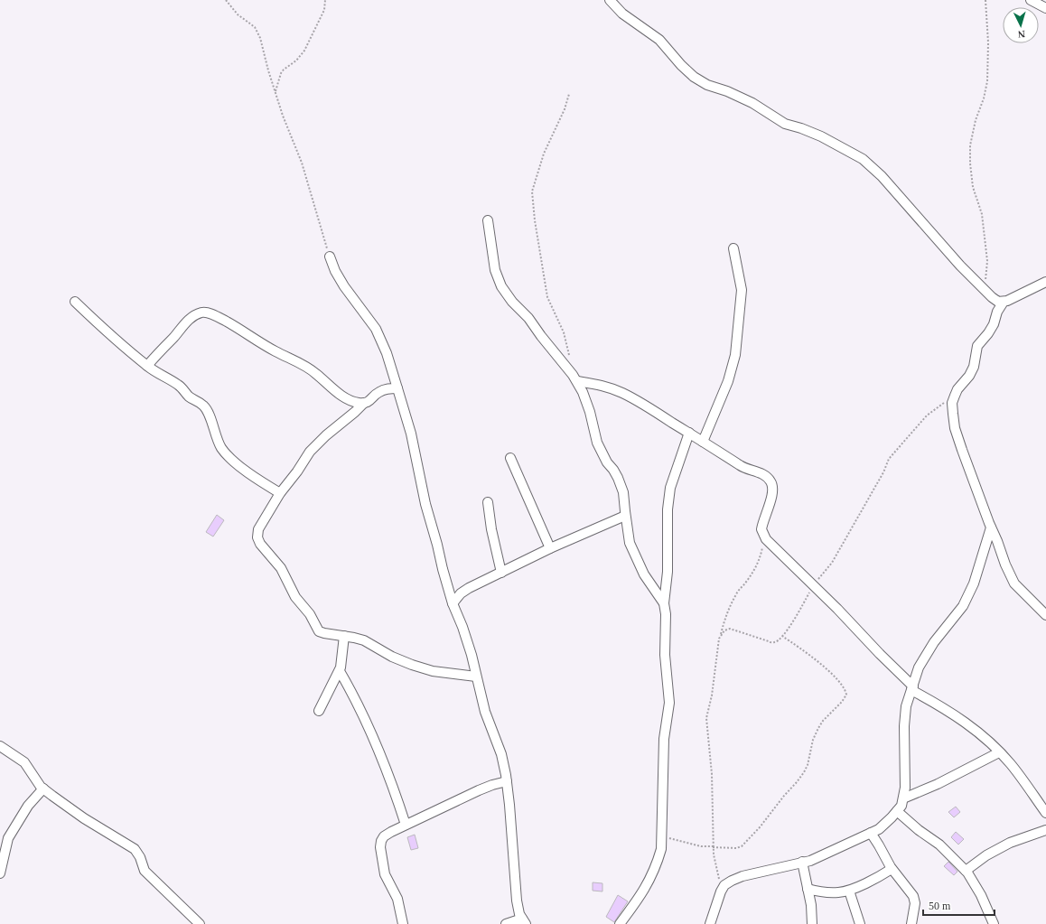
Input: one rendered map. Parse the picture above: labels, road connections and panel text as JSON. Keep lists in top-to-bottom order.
{
  "scale_bar": "50 m",
  "north": "bottom"
}
